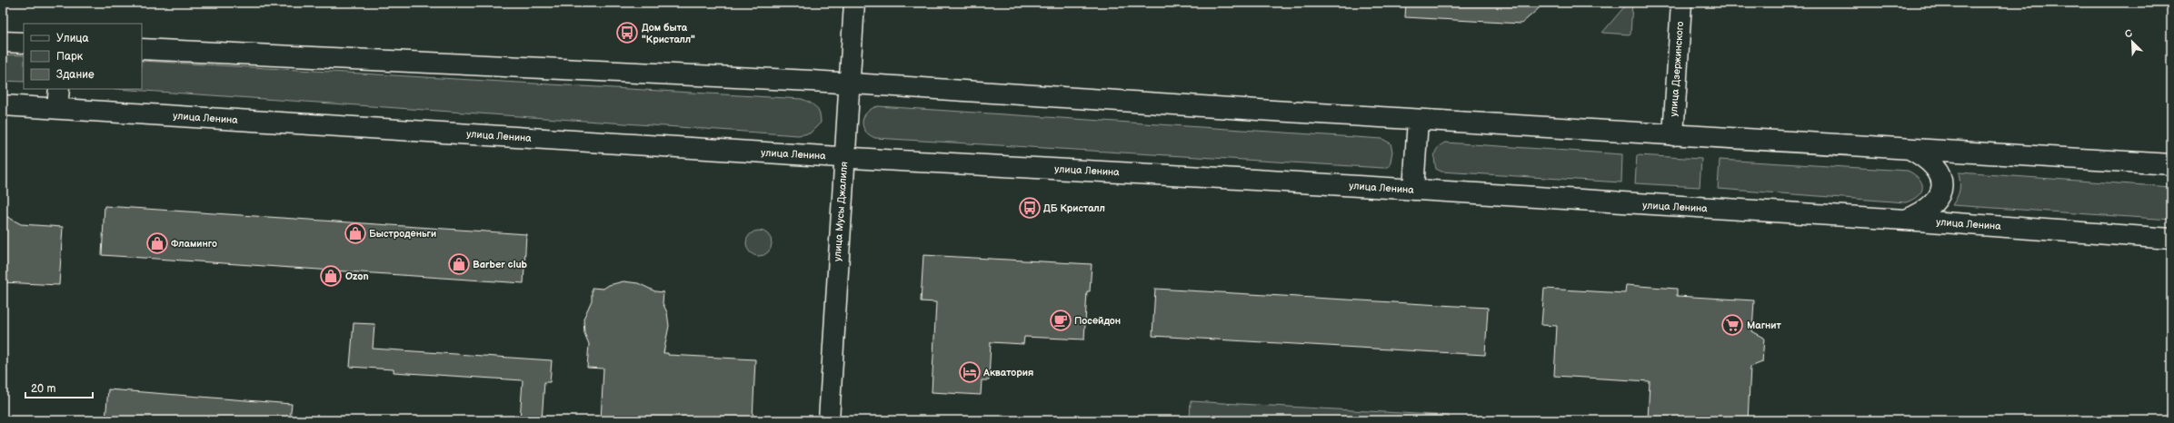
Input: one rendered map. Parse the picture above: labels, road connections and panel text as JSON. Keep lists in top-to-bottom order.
{
  "streets": {
    "main road": ["улица Дзержинского", "улица Ленина", "улица Мусы Джалиля"]
  },
  "crossings": [
    ["улица Ленина", "улица Мусы Джалиля"]
  ],
  "places": {
    "bus stop": ["Дом быта \"Кристалл\"", "ДБ Кристалл"],
    "shop": [
      "Быстроденьги",
      "Фламинго",
      "Barber club",
      "Ozon"
    ],
    "cafe": ["Посейдон"],
    "supermarket": ["Магнит"],
    "hotel": ["Акватория"]
  },
  "legend": ["Улица", "Парк", "Здание"],
  "scale_bar": "20 m",
  "north": "top left"
}
